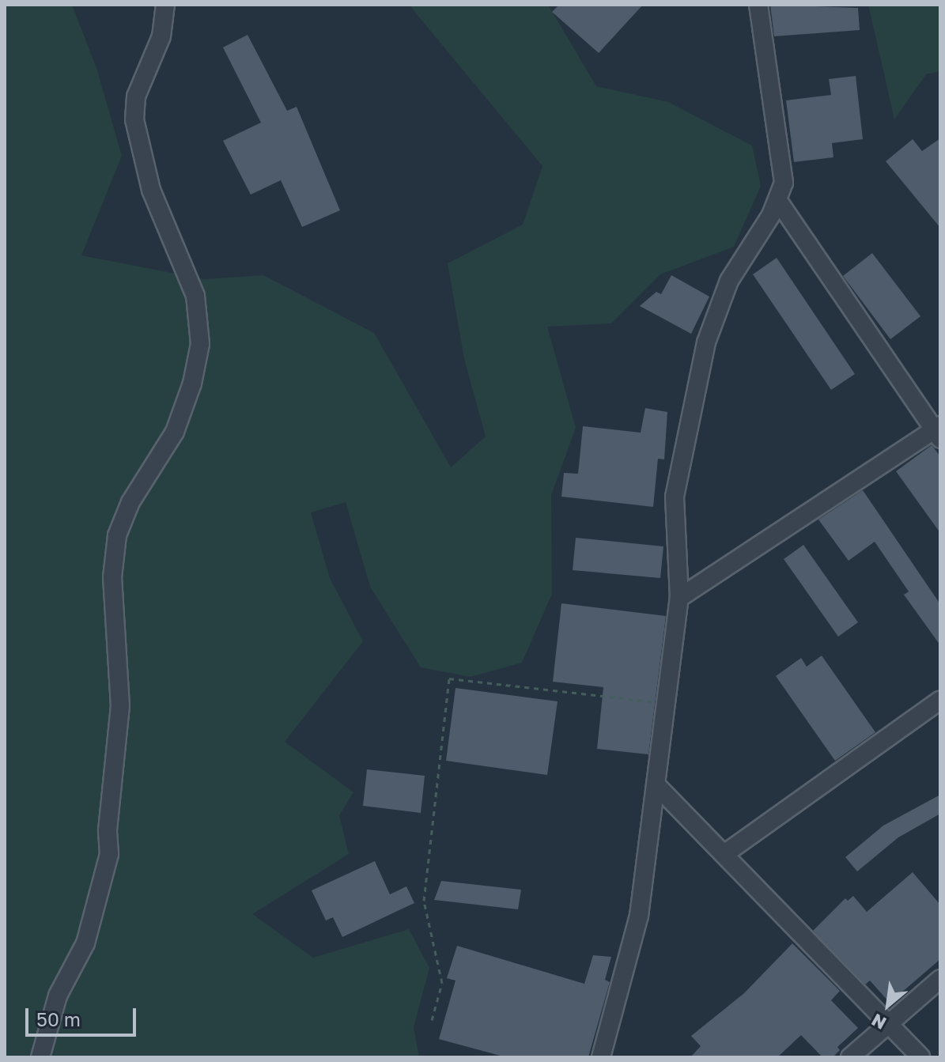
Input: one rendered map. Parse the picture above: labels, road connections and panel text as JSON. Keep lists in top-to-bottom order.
{
  "scale_bar": "50 m",
  "north": "bottom left"
}
